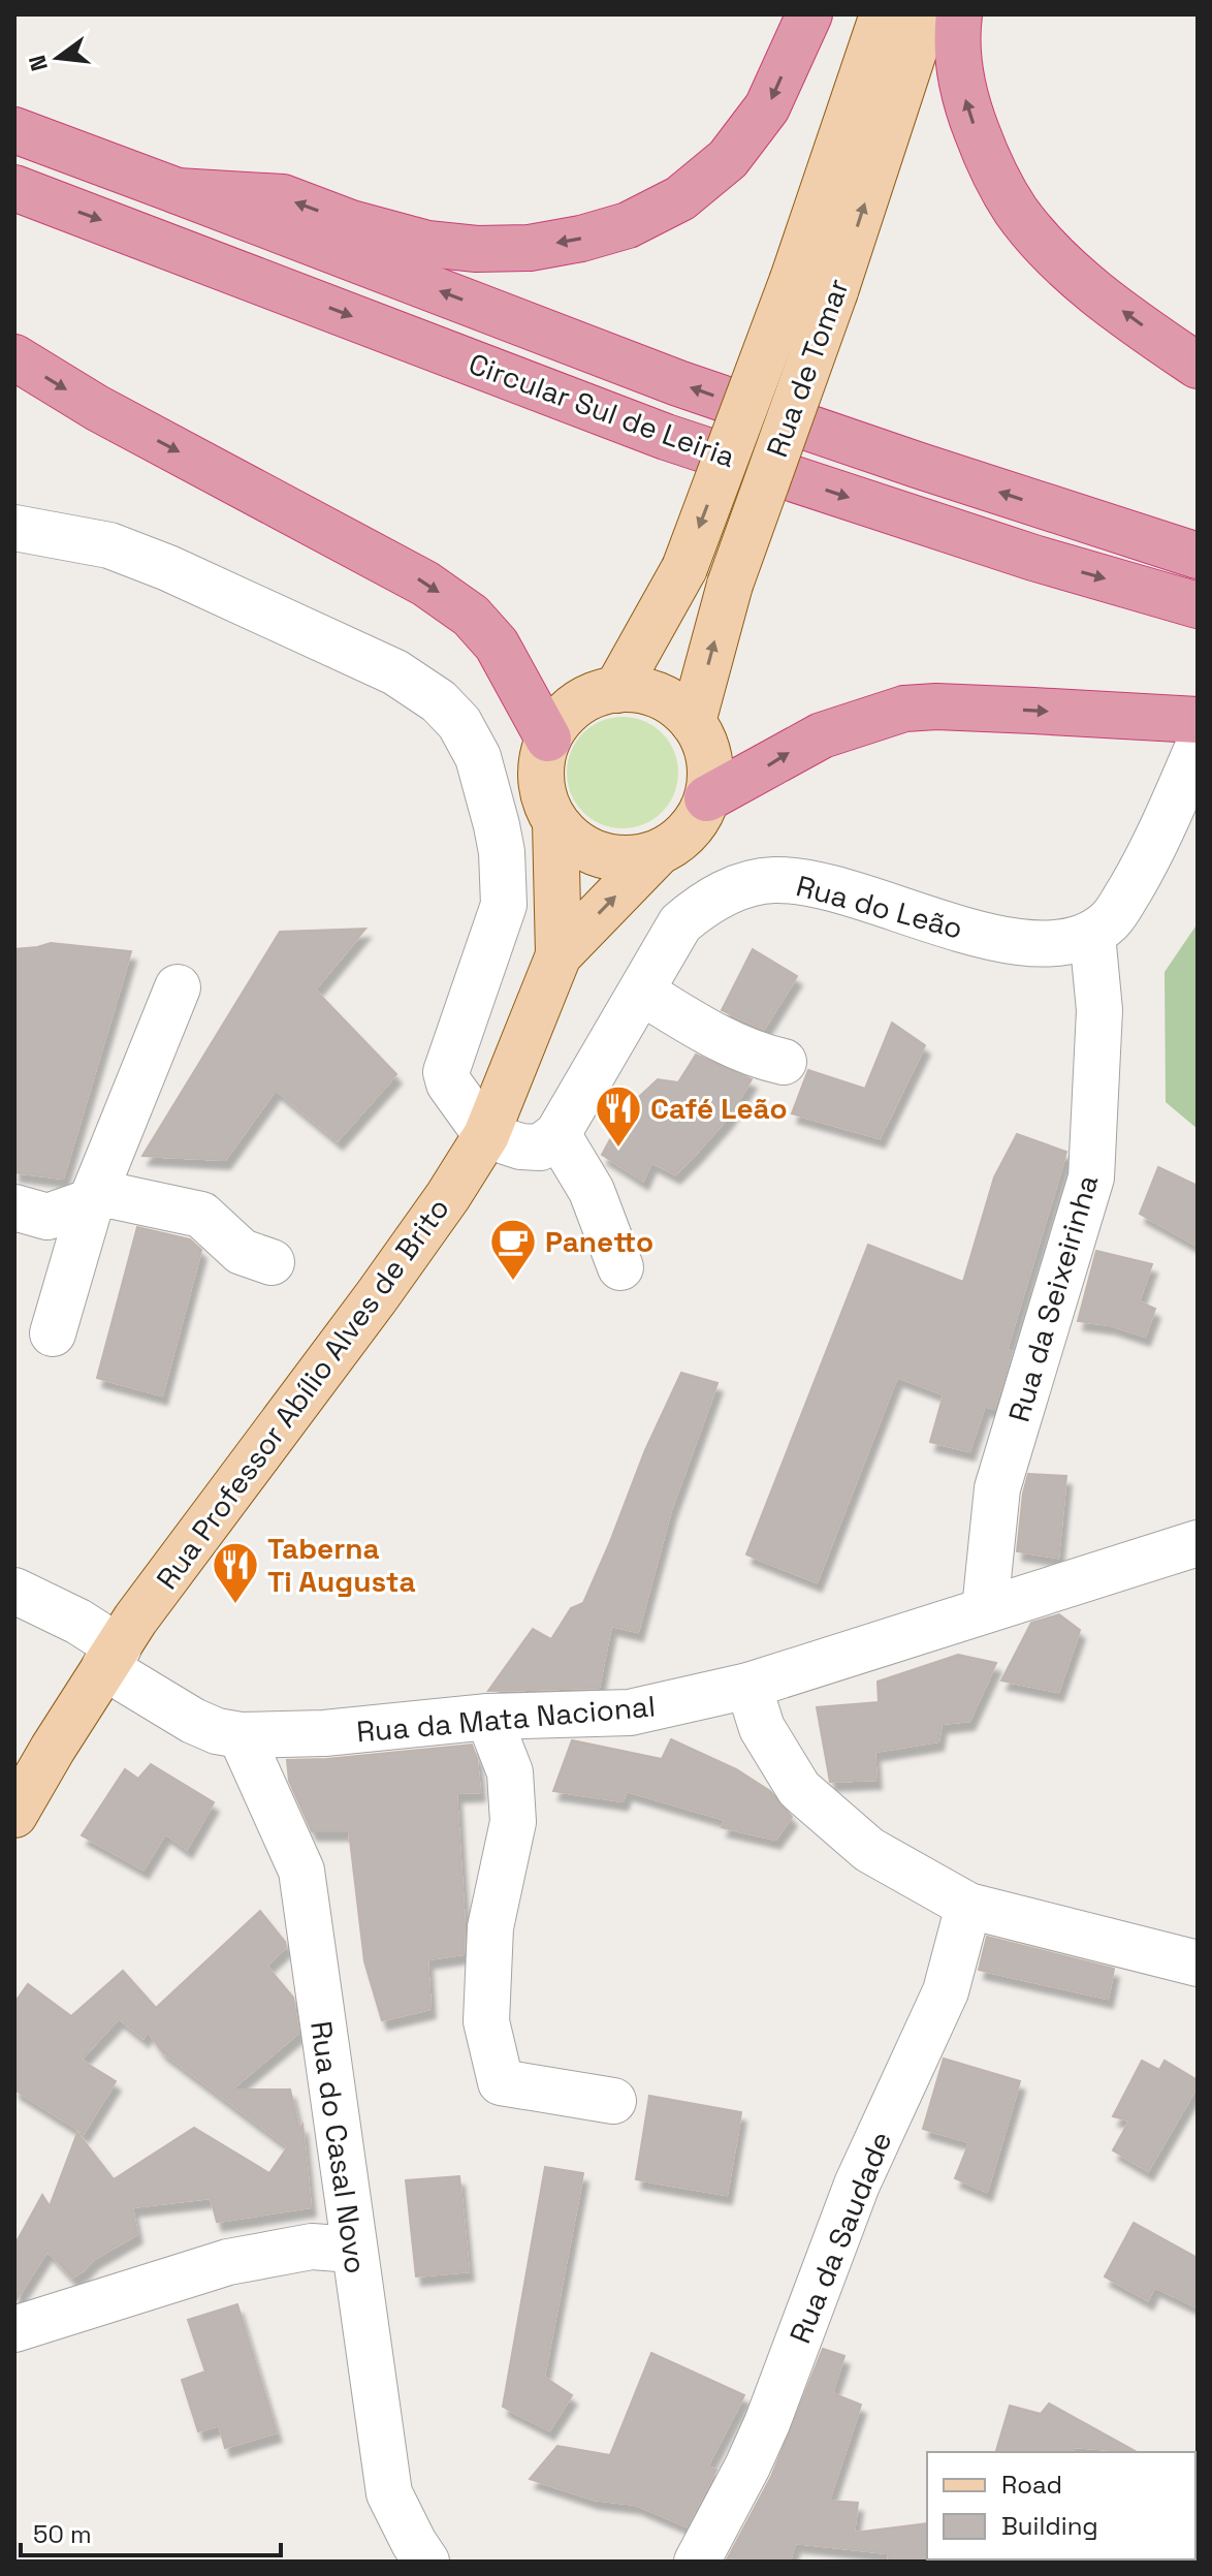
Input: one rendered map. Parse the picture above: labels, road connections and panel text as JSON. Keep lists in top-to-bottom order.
{
  "streets": {
    "highway": ["Circular Sul de Leiria"],
    "main road": ["Rua de Tomar", "Rua Professor Abílio Alves de Brito"],
    "street": [
      "Rua do Leão",
      "Rua da Seixeirinha",
      "Rua da Mata Nacional",
      "Rua do Casal Novo",
      "Rua da Saudade"
    ]
  },
  "crossings": [
    ["Rua de Tomar", "Rua Professor Abílio Alves de Brito"],
    ["Rua do Leão", "Rua da Seixeirinha"],
    ["Rua da Seixeirinha", "Rua da Mata Nacional"],
    ["Rua Professor Abílio Alves de Brito", "Rua da Mata Nacional"],
    ["Rua da Mata Nacional", "Rua do Casal Novo"]
  ],
  "places": {
    "restaurant": ["Café Leão", "Taberna Ti Augusta"],
    "cafe": ["Panetto"]
  },
  "legend": ["Road", "Building"],
  "scale_bar": "50 m",
  "north": "left"
}
